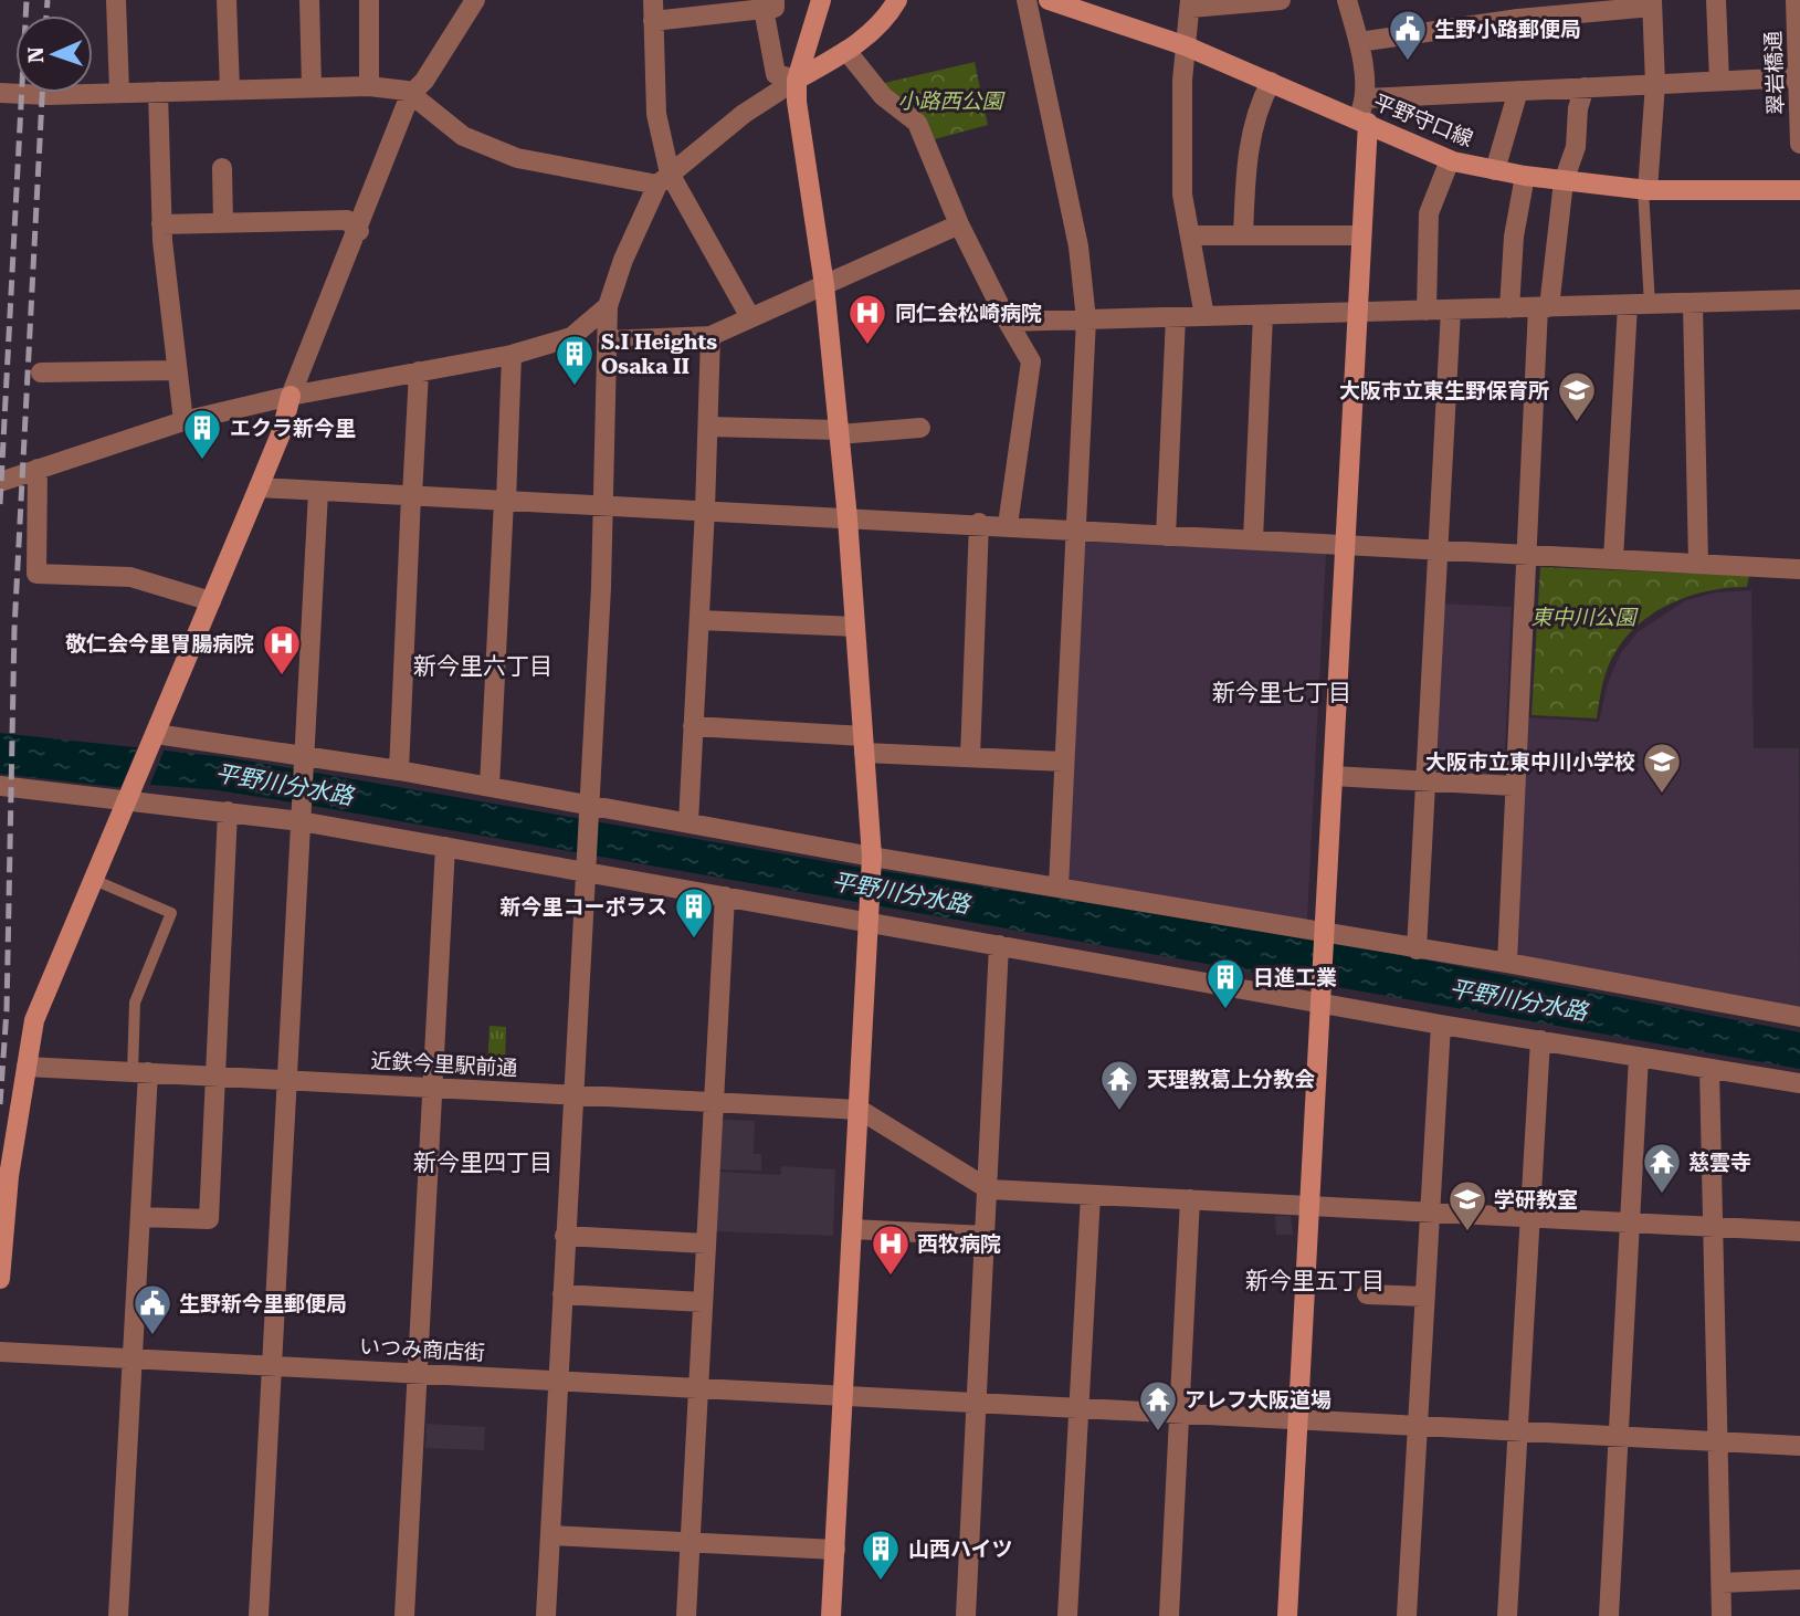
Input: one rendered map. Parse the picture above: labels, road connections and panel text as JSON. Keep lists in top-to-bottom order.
{
  "streets": {
    "street": [
      "翠岩橋通",
      "平野守口線",
      "近鉄今里駅前通",
      "いつみ商店街"
    ]
  },
  "districts": [
    "新今里六丁目",
    "新今里七丁目",
    "新今里四丁目",
    "新今里五丁目"
  ],
  "water": ["平野川分水路"],
  "parks": ["小路西公園", "東中川公園"],
  "places": {
    "public building": ["生野小路郵便局", "生野新今里郵便局"],
    "hospital": ["同仁会松崎病院", "敬仁会今里胃腸病院", "西牧病院"],
    "building": [
      "S.I Heights Osaka II",
      "エクラ新今里",
      "新今里コーポラス",
      "日進工業",
      "山西ハイツ"
    ],
    "school or university": ["大阪市立東生野保育所", "大阪市立東中川小学校", "学研教室"],
    "temple": ["天理教葛上分教会", "慈雲寺", "アレフ大阪道場"]
  },
  "north": "left"
}
